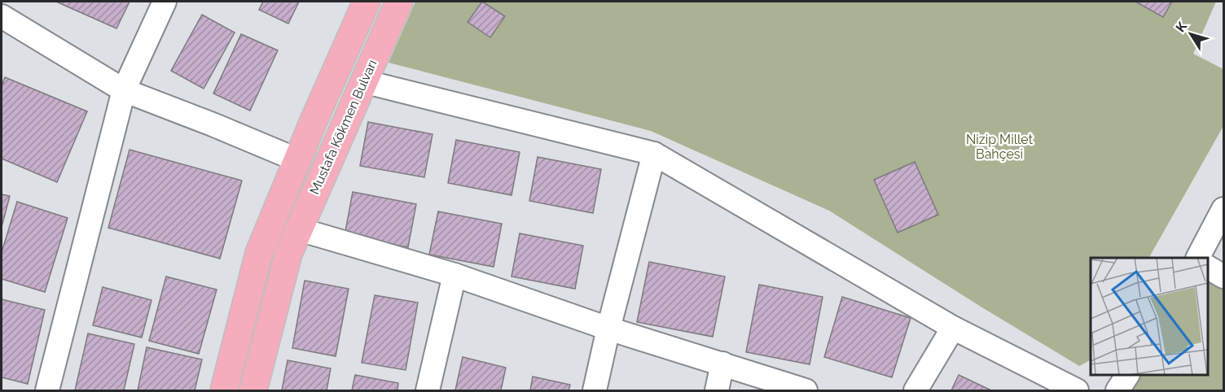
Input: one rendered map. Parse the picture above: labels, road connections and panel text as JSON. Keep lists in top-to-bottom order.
{
  "streets": {
    "main road": ["Mustafa Kökmen Bulvarı"]
  },
  "parks": ["Nizip Millet Bahçesi"],
  "north": "top left"
}
